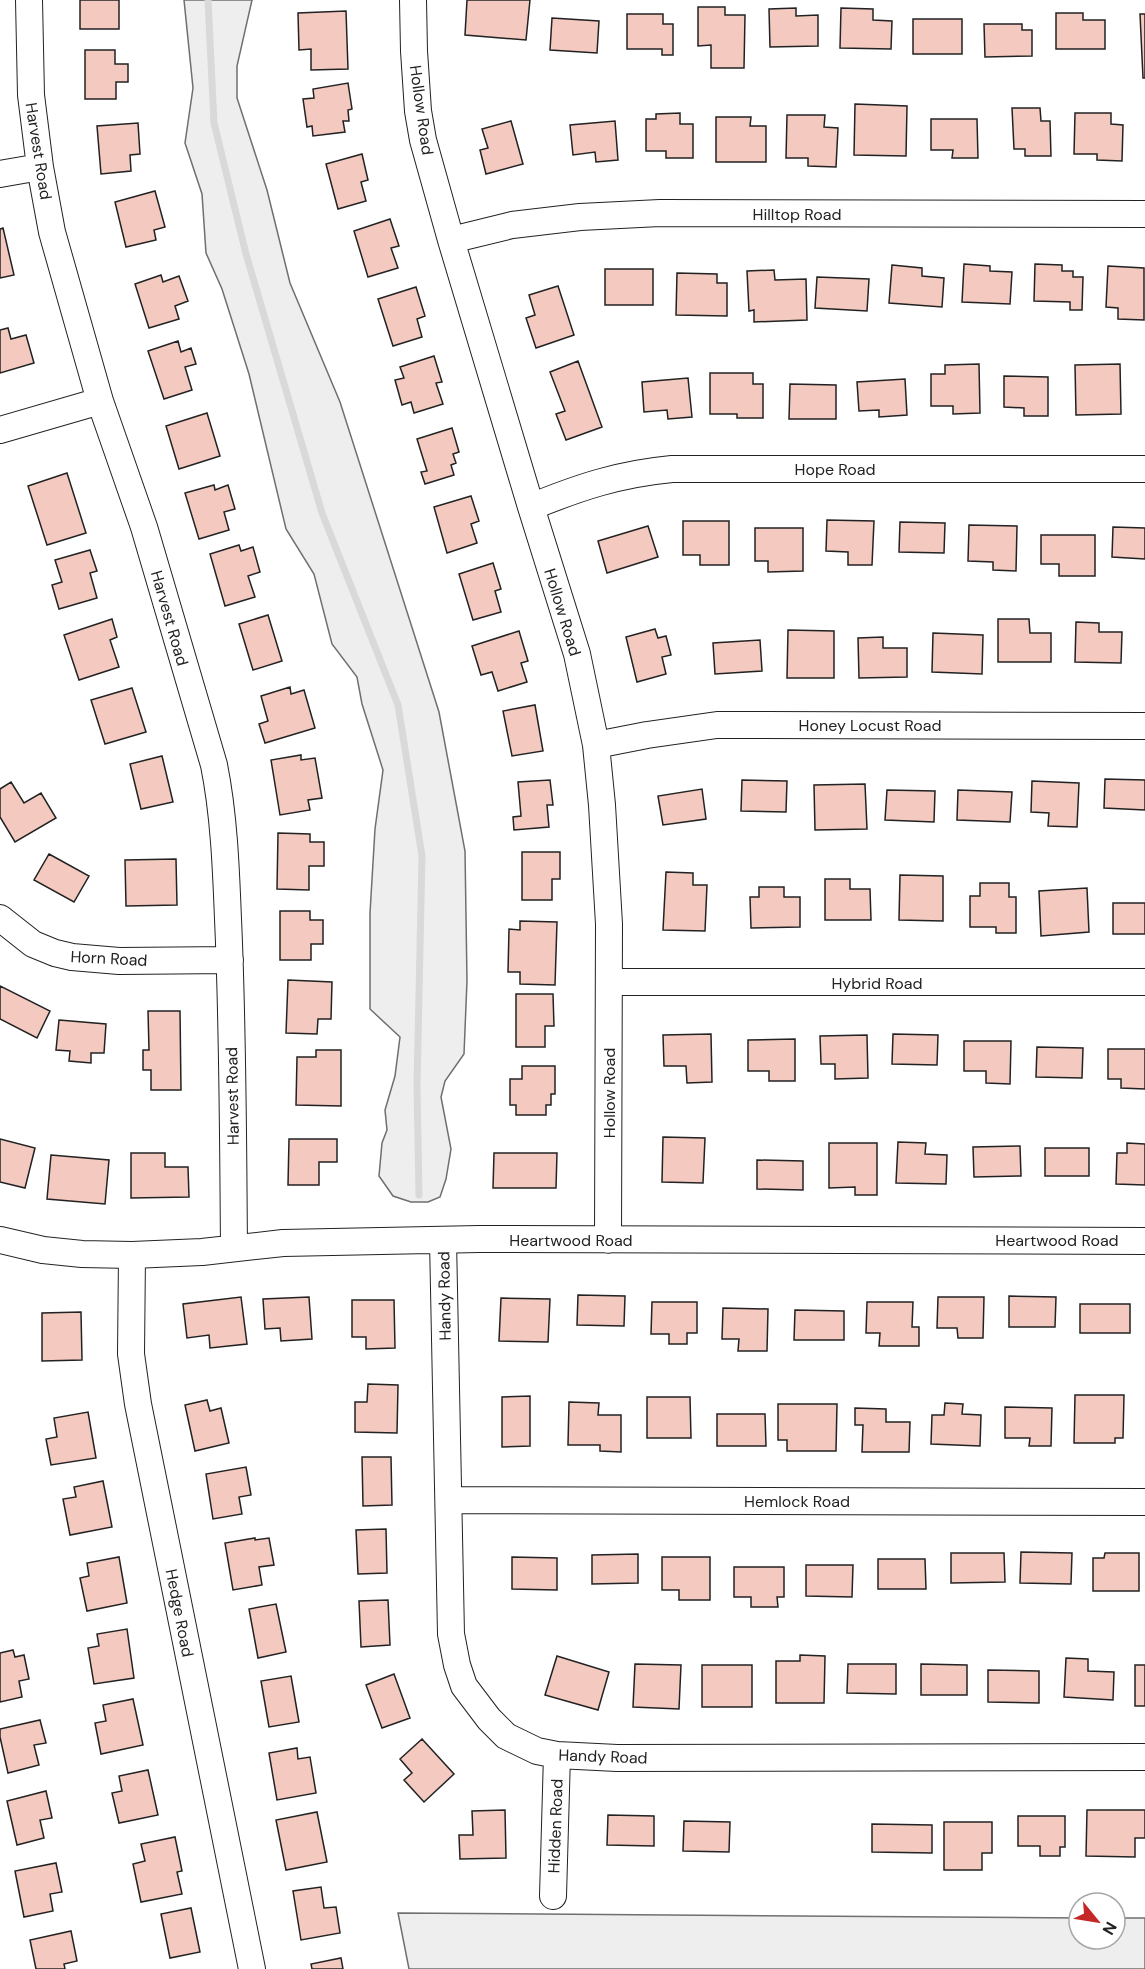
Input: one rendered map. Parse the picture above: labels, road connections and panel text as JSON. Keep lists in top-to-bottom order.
{
  "streets": {
    "street": [
      "Hollow Road",
      "Harvest Road",
      "Hilltop Road",
      "Hope Road",
      "Honey Locust Road",
      "Horn Road",
      "Hybrid Road",
      "Heartwood Road",
      "Handy Road",
      "Hemlock Road",
      "Hedge Road",
      "Hidden Road"
    ]
  },
  "crossings": [
    ["Hollow Road", "Hilltop Road"],
    ["Hollow Road", "Hope Road"],
    ["Hollow Road", "Honey Locust Road"],
    ["Hollow Road", "Hybrid Road"],
    ["Hollow Road", "Heartwood Road"],
    ["Harvest Road", "Horn Road"],
    ["Harvest Road", "Heartwood Road"],
    ["Heartwood Road", "Handy Road"],
    ["Heartwood Road", "Hedge Road"],
    ["Handy Road", "Hemlock Road"],
    ["Handy Road", "Hidden Road"]
  ],
  "north": "bottom right"
}
